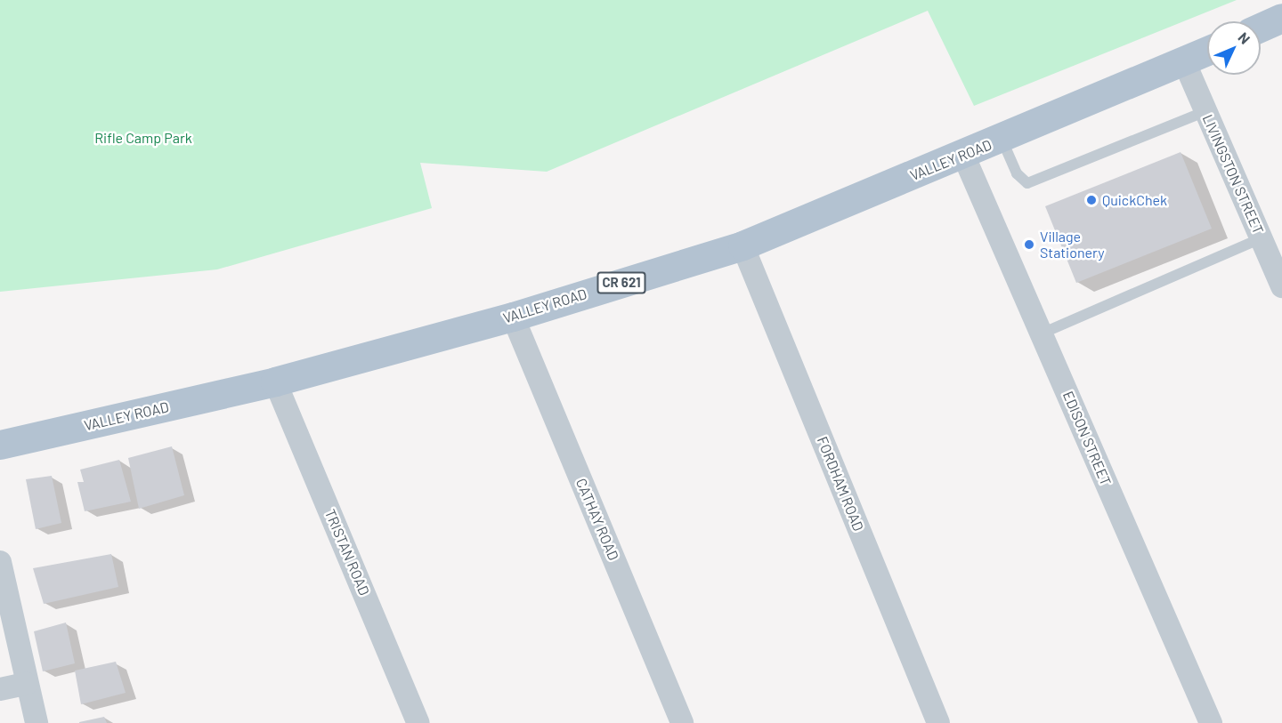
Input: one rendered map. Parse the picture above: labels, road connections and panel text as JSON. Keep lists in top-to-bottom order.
{
  "streets": {
    "main road": ["VALLEY ROAD", "CR 621"],
    "street": [
      "LIVINGSTON STREET",
      "EDISON STREET",
      "FORDHAM ROAD",
      "CATHAY ROAD",
      "TRISTAN ROAD"
    ]
  },
  "crossings": [
    ["VALLEY ROAD", "LIVINGSTON STREET"],
    ["VALLEY ROAD", "EDISON STREET"],
    ["VALLEY ROAD", "FORDHAM ROAD"],
    ["VALLEY ROAD", "CATHAY ROAD"],
    ["VALLEY ROAD", "TRISTAN ROAD"]
  ],
  "parks": ["Rifle Camp Park"],
  "places": ["QuickChek", "Village Stationery"],
  "north": "top right"
}
